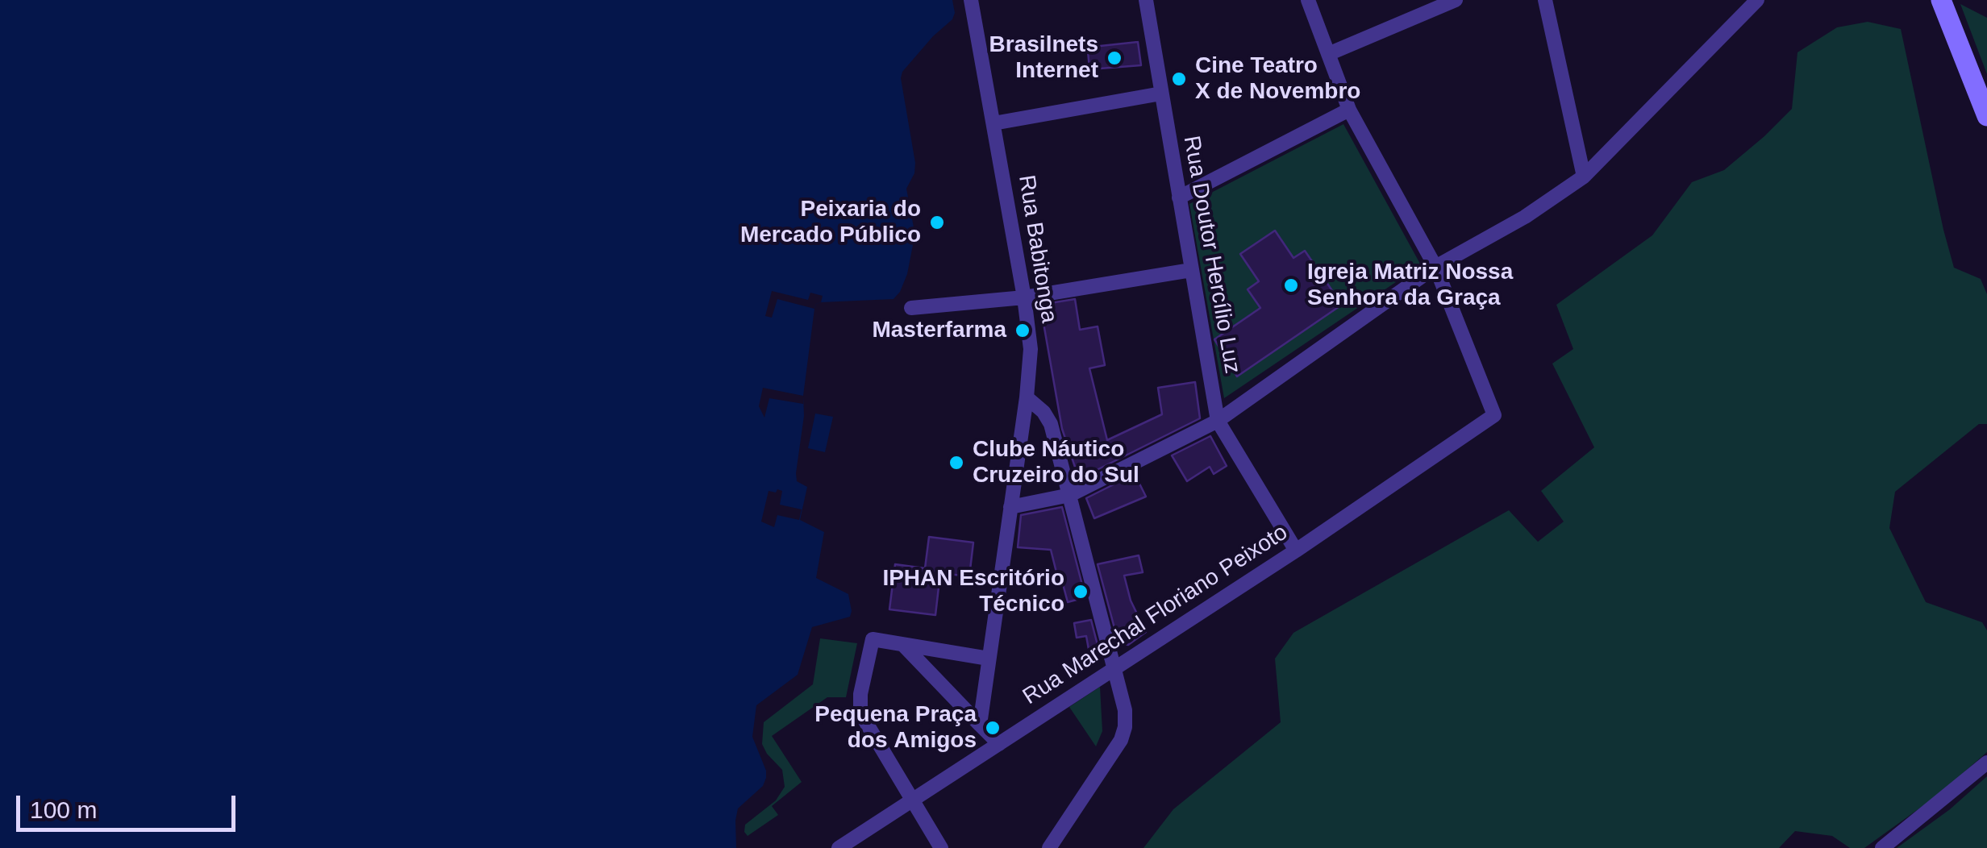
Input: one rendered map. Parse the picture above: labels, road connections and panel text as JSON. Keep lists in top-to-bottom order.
{
  "streets": {
    "street": ["Rua Babitonga", "Rua Doutor Hercílio Luz", "Rua Marechal Floriano Peixoto"]
  },
  "places": [
    "Brasilnets Internet",
    "Cine Teatro X de Novembro",
    "Peixaria do Mercado Público",
    "Igreja Matriz Nossa Senhora da Graça",
    "Masterfarma",
    "Clube Náutico Cruzeiro do Sul",
    "IPHAN Escritório Técnico",
    "Pequena Praça dos Amigos"
  ],
  "scale_bar": "100 m"
}
